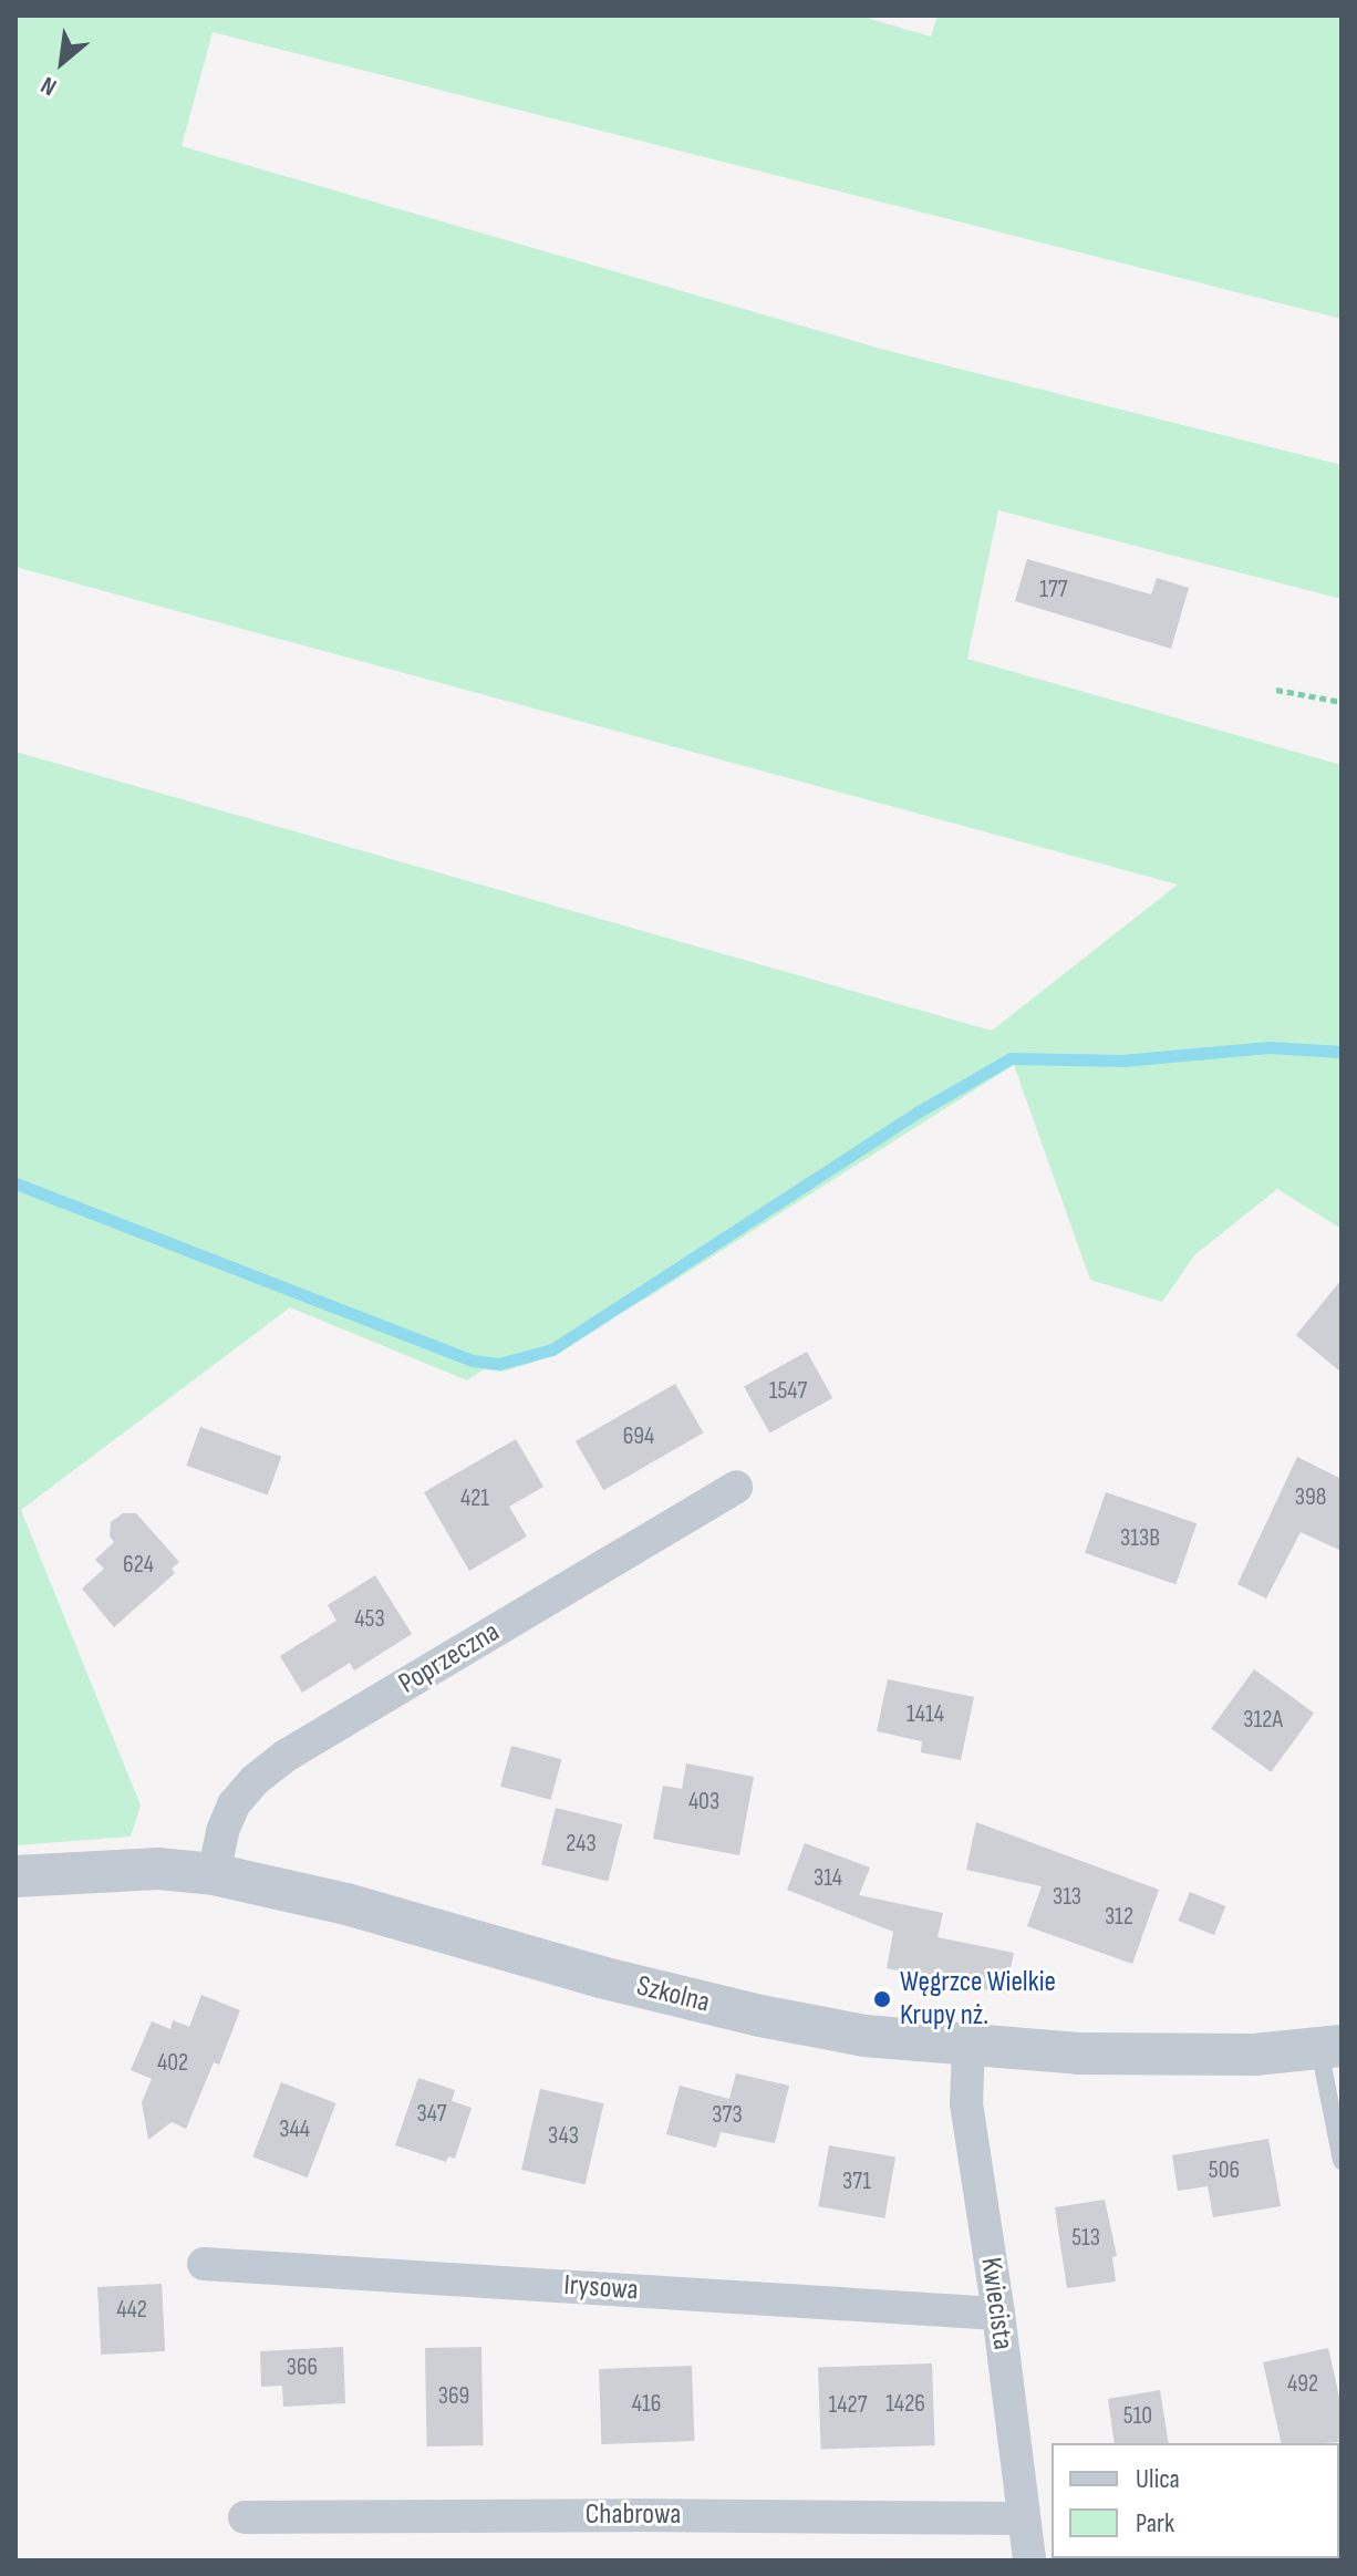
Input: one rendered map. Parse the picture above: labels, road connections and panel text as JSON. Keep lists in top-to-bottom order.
{
  "streets": {
    "street": [
      "Poprzeczna",
      "Szkolna",
      "Irysowa",
      "Kwiecista",
      "Chabrowa"
    ]
  },
  "crossings": [
    ["Poprzeczna", "Szkolna"],
    ["Szkolna", "Kwiecista"],
    ["Irysowa", "Kwiecista"],
    ["Kwiecista", "Chabrowa"]
  ],
  "places": ["Węgrzce Wielkie Krupy nż."],
  "house_numbers": [
    "177",
    "1547",
    "694",
    "398",
    "421",
    "313B",
    "624",
    "453",
    "1414",
    "312A",
    "403",
    "243",
    "314",
    "313",
    "312",
    "402",
    "347",
    "373",
    "344",
    "343",
    "506",
    "371",
    "513",
    "442",
    "366",
    "492",
    "369",
    "416",
    "1426",
    "1427",
    "510"
  ],
  "legend": ["Ulica", "Park"],
  "north": "bottom left"
}
